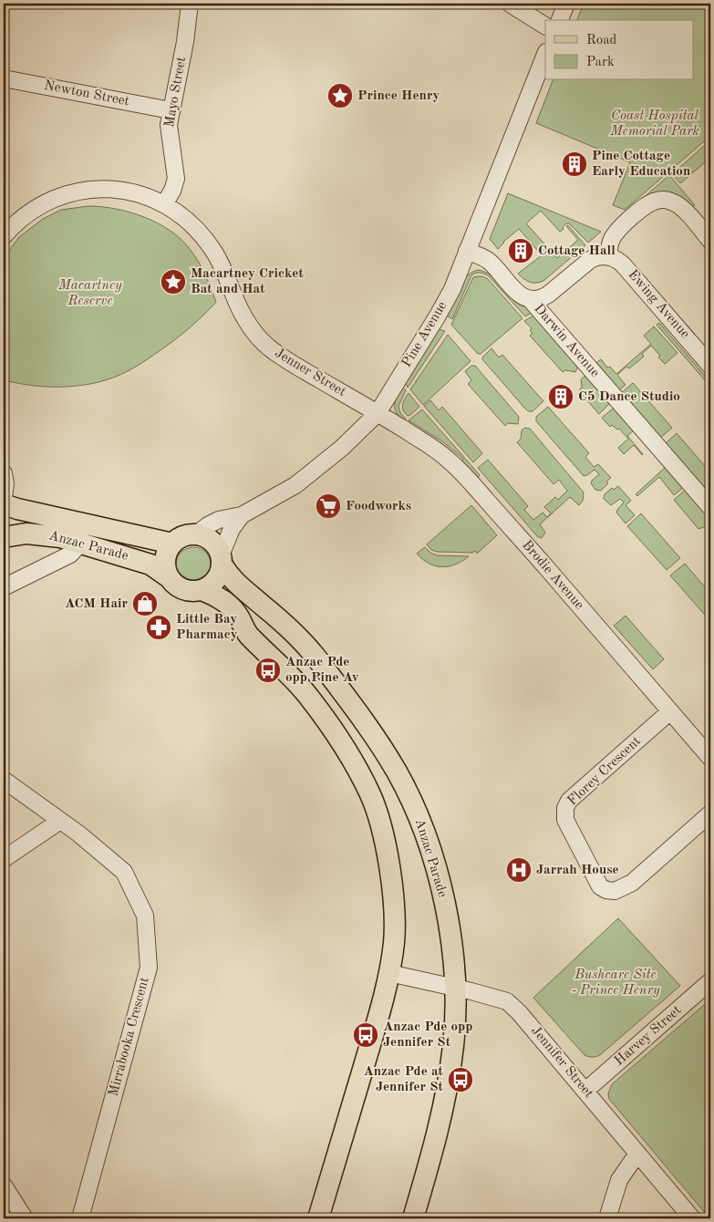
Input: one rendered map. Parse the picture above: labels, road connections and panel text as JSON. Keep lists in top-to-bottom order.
{
  "streets": {
    "main road": ["Anzac Parade"],
    "street": [
      "Mayo Street",
      "Newton Street",
      "Ewing Avenue",
      "Pine Avenue",
      "Darwin Avenue",
      "Jenner Street",
      "Brodie Avenue",
      "Florey Crescent",
      "Harvey Street",
      "Mirrabooka Crescent",
      "Jennifer Street"
    ]
  },
  "crossings": [
    ["Mayo Street", "Newton Street"],
    ["Mayo Street", "Jenner Street"],
    ["Pine Avenue", "Jenner Street"],
    ["Pine Avenue", "Anzac Parade"],
    ["Pine Avenue", "Brodie Avenue"],
    ["Jenner Street", "Brodie Avenue"],
    ["Anzac Parade", "Jennifer Street"],
    ["Brodie Avenue", "Florey Crescent"],
    ["Harvey Street", "Jennifer Street"]
  ],
  "parks": ["Coast Hospital Memorial Park", "Macartney Reserve", "Bushcare Site - Prince Henry"],
  "places": {
    "place": ["Prince Henry", "Macartney Cricket Bat and Hat"],
    "building": ["Pine Cottage Early Education", "Cottage Hall", "C5 Dance Studio"],
    "supermarket": ["Foodworks"],
    "shop": ["ACM Hair"],
    "pharmacy": ["Little Bay Pharmacy"],
    "bus stop": ["Anzac Pde opp Pine Av", "Anzac Pde opp Jennifer St", "Anzac Pde at Jennifer St"],
    "hospital": ["Jarrah House"]
  },
  "legend": ["Road", "Park"]
}
